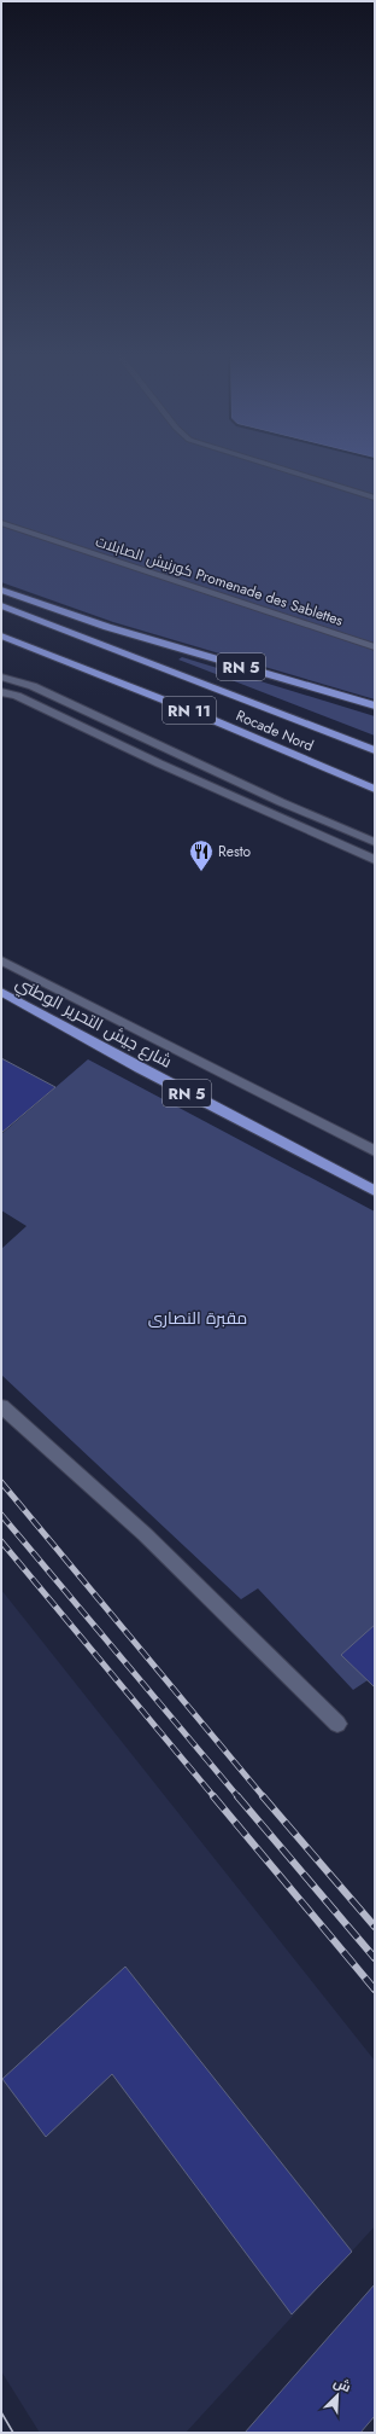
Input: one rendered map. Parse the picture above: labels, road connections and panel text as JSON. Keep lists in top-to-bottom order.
{
  "streets": {
    "highway": [
      "RN 5",
      "RN 11",
      "Rocade Nord",
      "شارع جيش التحرير الوطني"
    ],
    "street": ["كورنيش الصابلات Promenade des Sablettes"]
  },
  "parks": ["مقبرة النصارى"],
  "places": {
    "restaurant": ["Resto"]
  },
  "north": "top right"
}
